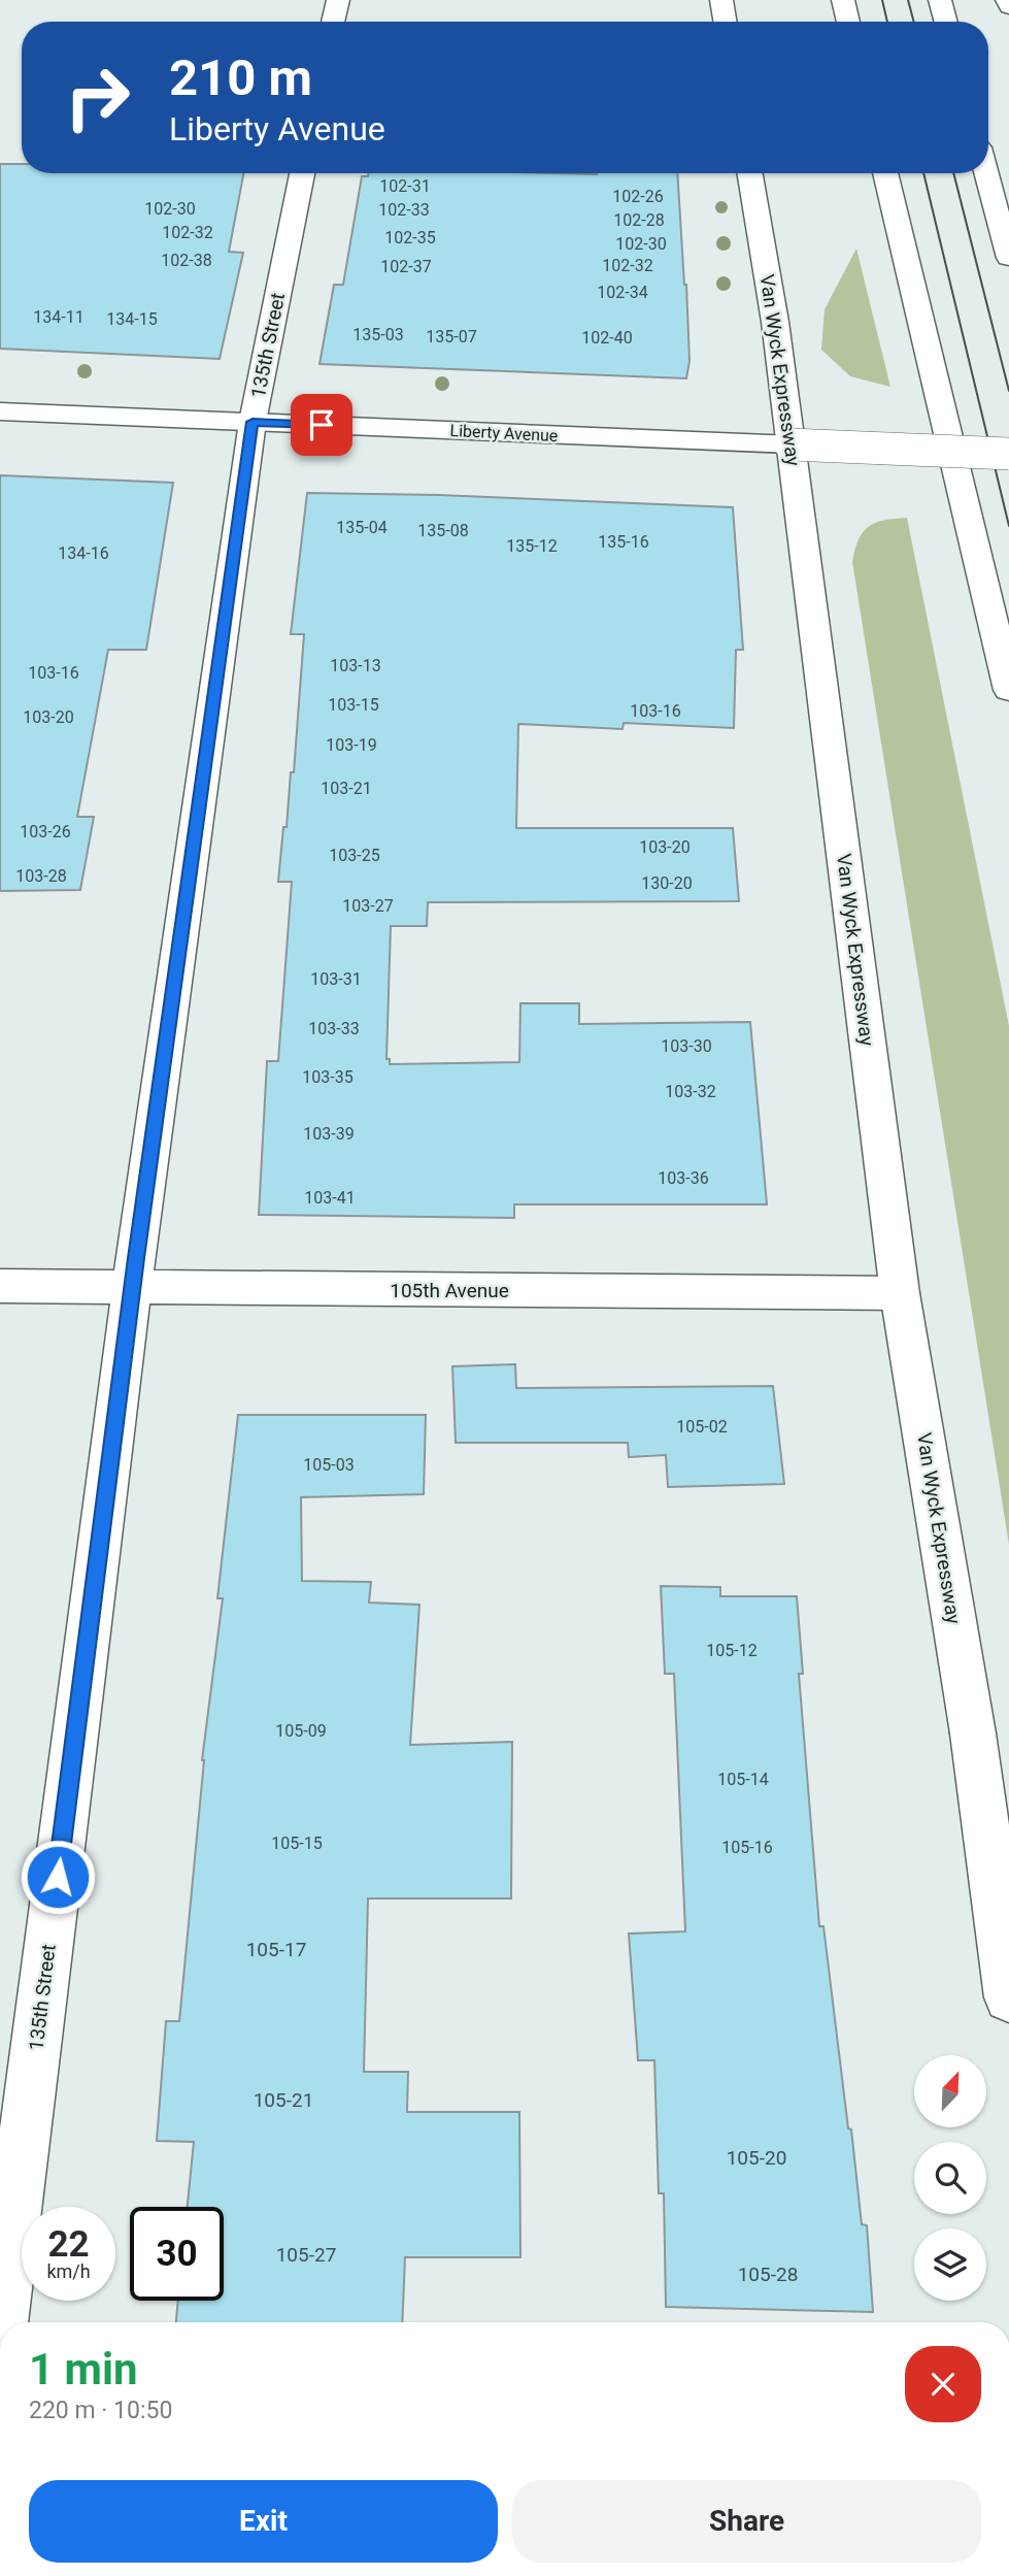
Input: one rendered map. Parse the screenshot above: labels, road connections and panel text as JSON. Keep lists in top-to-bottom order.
{
  "streets": {
    "main road": [
      "135th Street",
      "Van Wyck Expressway",
      "Liberty Avenue",
      "105th Avenue"
    ]
  },
  "crossings": [
    ["135th Street", "Liberty Avenue"],
    ["135th Street", "105th Avenue"],
    ["Van Wyck Expressway", "Liberty Avenue"],
    ["Van Wyck Expressway", "105th Avenue"]
  ],
  "house_numbers": [
    "102-31",
    "102-26",
    "102-30",
    "102-33",
    "102-28",
    "102-32",
    "102-35",
    "102-30",
    "102-38",
    "102-32",
    "102-37",
    "102-34",
    "134-11",
    "134-15",
    "135-03",
    "135-07",
    "102-40",
    "135-04",
    "135-08",
    "135-16",
    "135-12",
    "134-16",
    "103-13",
    "103-16",
    "103-15",
    "103-16",
    "103-20",
    "103-19",
    "103-21",
    "103-26",
    "103-20",
    "103-25",
    "103-28",
    "130-20",
    "103-27",
    "103-31",
    "103-33",
    "103-30",
    "103-35",
    "103-32",
    "103-39",
    "103-36",
    "103-41",
    "105-02",
    "105-03",
    "105-12",
    "105-09",
    "105-14",
    "105-15",
    "105-16",
    "105-17",
    "105-21",
    "105-20",
    "105-27",
    "105-28"
  ],
  "north": "top right",
  "page": {
    "turn": ["210 m", "Liberty Avenue"],
    "speed": "22 km/h",
    "limit": "30",
    "heading": ["1 min", "220 m · 10:50"],
    "buttons": ["Exit", "Share"]
  }
}
